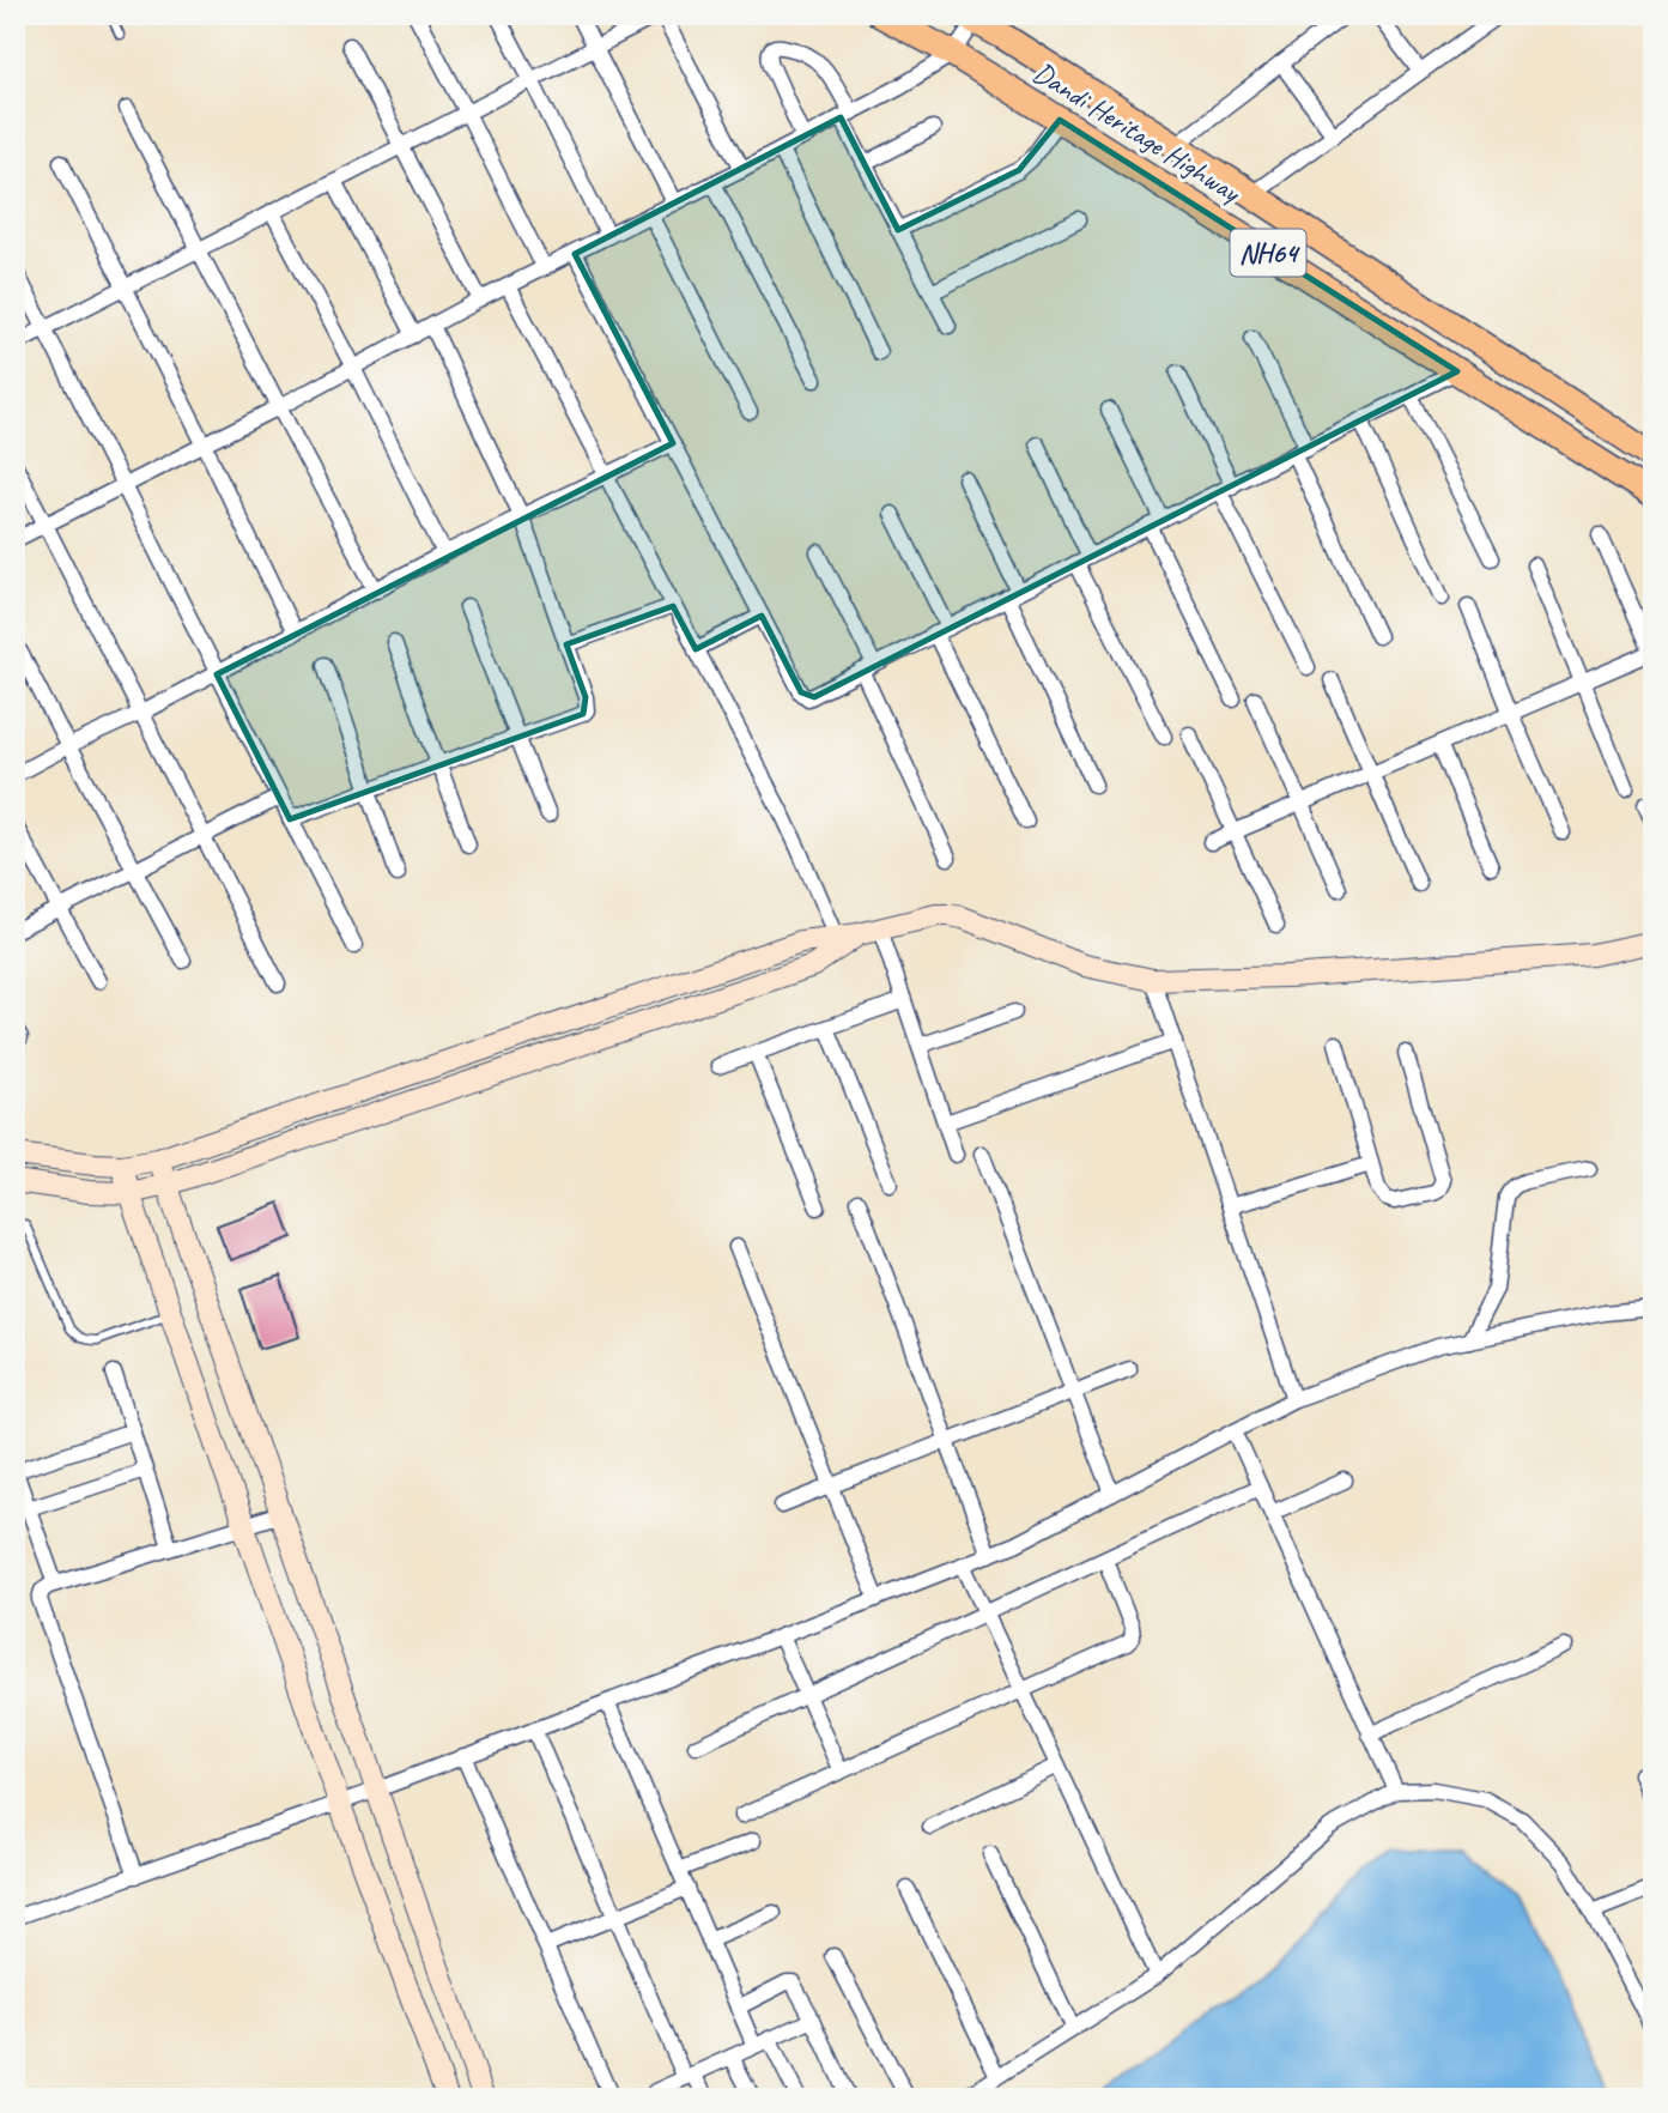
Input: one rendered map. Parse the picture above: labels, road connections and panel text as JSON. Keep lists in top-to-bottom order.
{
  "streets": {
    "main road": ["Dandi Heritage Highway", "NH64"]
  }
}
